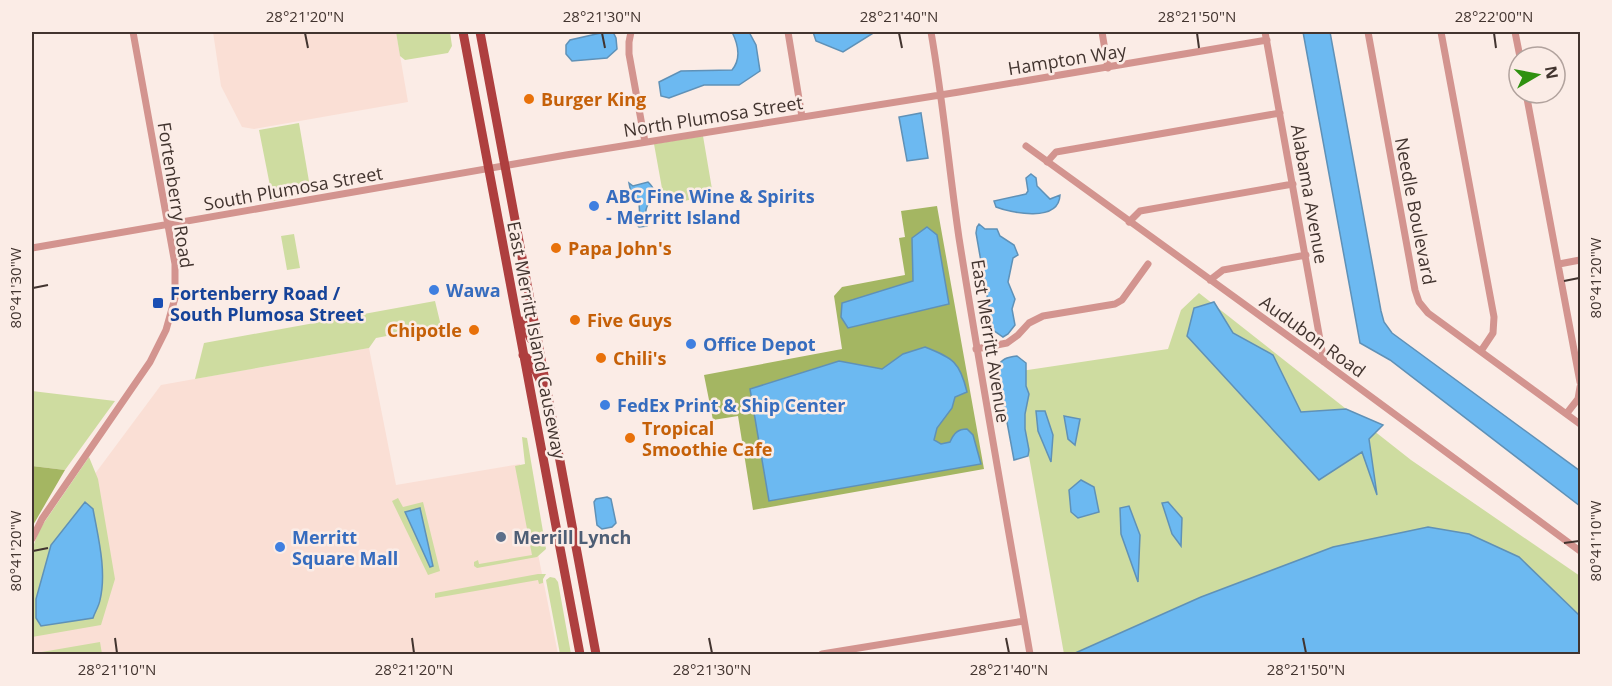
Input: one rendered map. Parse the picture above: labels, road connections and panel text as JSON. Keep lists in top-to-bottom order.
{
  "streets": {
    "main road": ["East Merritt Island Causeway"],
    "street": [
      "Hampton Way",
      "North Plumosa Street",
      "South Plumosa Street",
      "Alabama Avenue",
      "Fortenberry Road",
      "Needle Boulevard",
      "Audubon Road",
      "East Merritt Avenue"
    ]
  },
  "crossings": [
    ["Hampton Way", "North Plumosa Street"],
    ["Hampton Way", "Alabama Avenue"],
    ["Hampton Way", "East Merritt Avenue"],
    ["North Plumosa Street", "South Plumosa Street"],
    ["North Plumosa Street", "East Merritt Island Causeway"],
    ["North Plumosa Street", "East Merritt Avenue"],
    ["South Plumosa Street", "Fortenberry Road"],
    ["South Plumosa Street", "East Merritt Island Causeway"],
    ["Alabama Avenue", "Audubon Road"]
  ],
  "places": {
    "other": [
      "Burger King",
      "ABC Fine Wine & Spirits - Merritt Island",
      "Papa John's",
      "Wawa",
      "Five Guys",
      "Chipotle",
      "Office Depot",
      "Chili's",
      "FedEx Print & Ship Center",
      "Tropical Smoothie Cafe",
      "Merrill Lynch",
      "Merritt Square Mall"
    ],
    "transit": ["Fortenberry Road / South Plumosa Street"]
  },
  "north": "right",
  "coordinates": [
    "28°21'20\"N",
    "28°21'30\"N",
    "28°21'40\"N",
    "28°21'50\"N",
    "28°22'00\"N",
    "80°41'20\"W",
    "80°41'30\"W",
    "80°41'10\"W",
    "28°21'10\"N"
  ]
}
